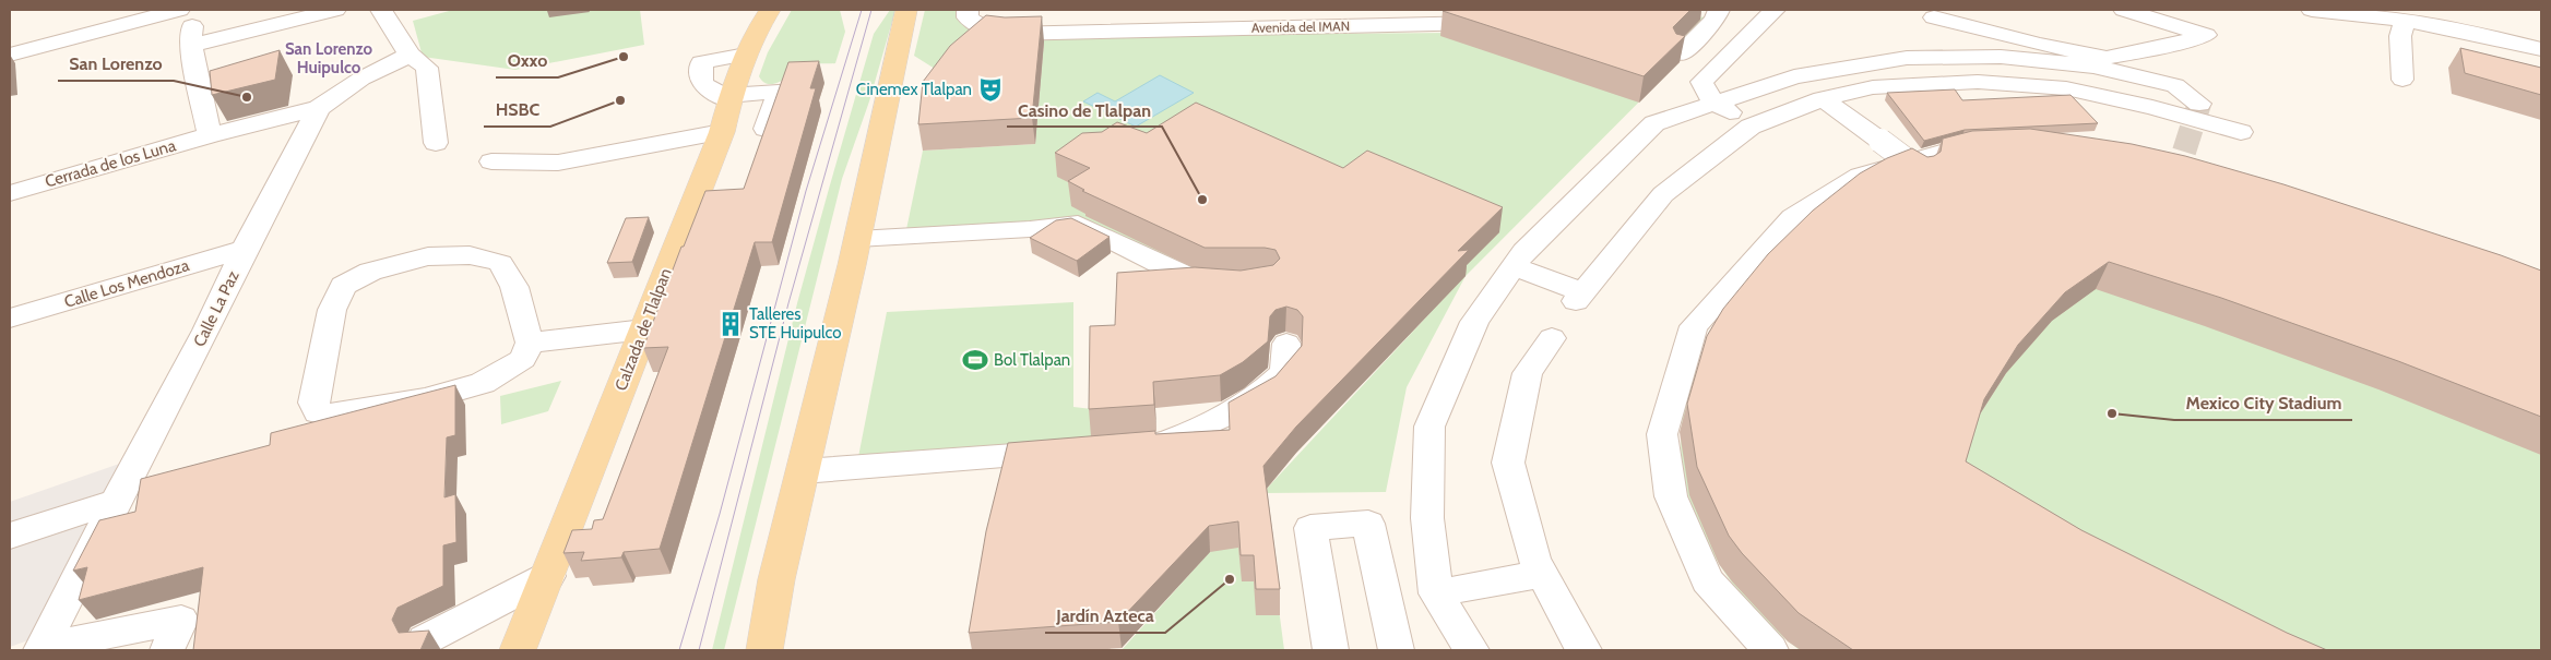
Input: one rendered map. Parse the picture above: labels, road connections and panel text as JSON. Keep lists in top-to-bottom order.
{
  "streets": {
    "main road": ["Calzada de Tlalpan"],
    "street": [
      "Avenida del IMAN",
      "Cerrada de los Luna",
      "Calle Los Mendoza",
      "Calle La Paz"
    ]
  },
  "crossings": [
    ["Cerrada de los Luna", "Calle La Paz"],
    ["Calle Los Mendoza", "Calle La Paz"]
  ],
  "districts": ["San Lorenzo Huipulco"],
  "places": {
    "other": [
      "Oxxo",
      "San Lorenzo",
      "HSBC",
      "Casino de Tlalpan",
      "Mexico City Stadium",
      "Jardín Azteca"
    ],
    "theatre": ["Cinemex Tlalpan"],
    "building": ["Talleres STE Huipulco"],
    "sports": ["Bol Tlalpan"]
  }
}
